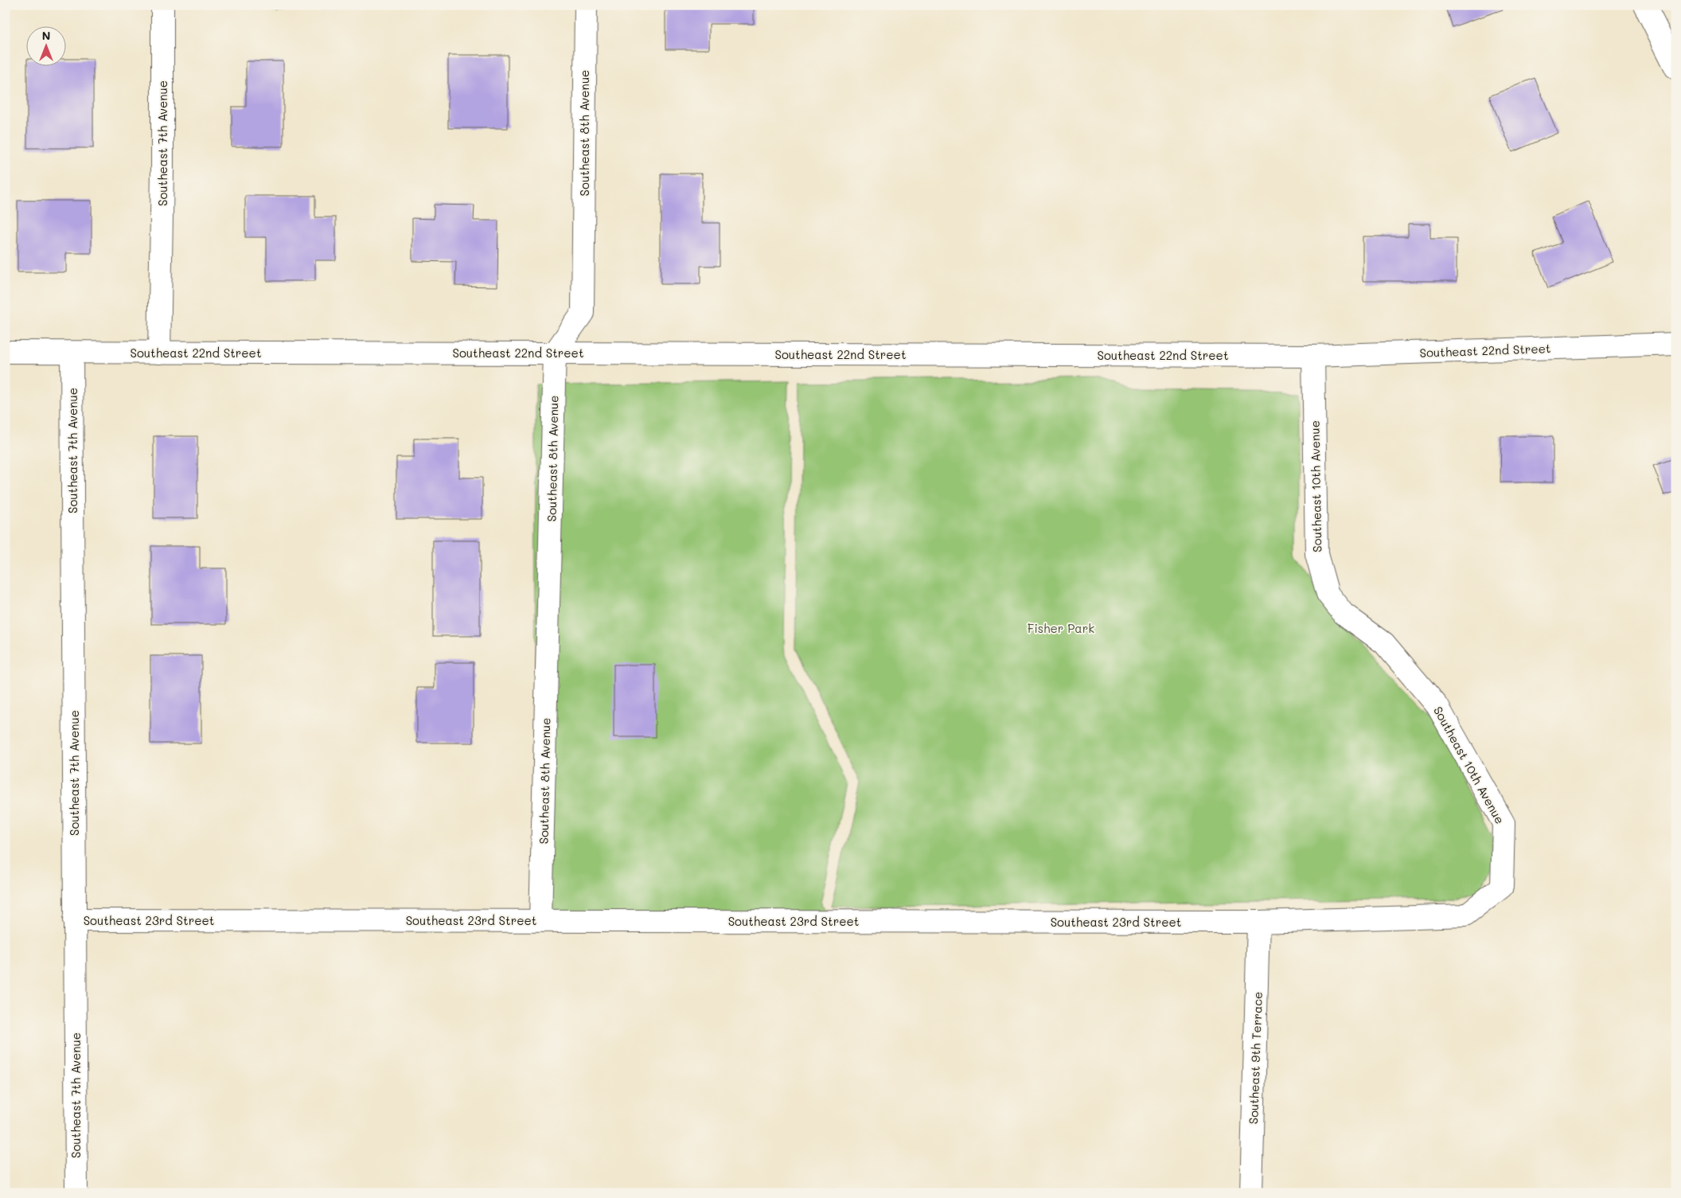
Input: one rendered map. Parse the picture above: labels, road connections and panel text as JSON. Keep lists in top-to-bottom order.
{
  "streets": {
    "street": [
      "Southeast 8th Avenue",
      "Southeast 7th Avenue",
      "Southeast 22nd Street",
      "Southeast 10th Avenue",
      "Southeast 23rd Street",
      "Southeast 9th Terrace"
    ]
  },
  "crossings": [
    ["Southeast 8th Avenue", "Southeast 22nd Street"],
    ["Southeast 8th Avenue", "Southeast 23rd Street"],
    ["Southeast 7th Avenue", "Southeast 22nd Street"],
    ["Southeast 7th Avenue", "Southeast 23rd Street"],
    ["Southeast 22nd Street", "Southeast 10th Avenue"],
    ["Southeast 10th Avenue", "Southeast 23rd Street"],
    ["Southeast 23rd Street", "Southeast 9th Terrace"]
  ],
  "parks": ["Fisher Park"],
  "north": "top"
}
